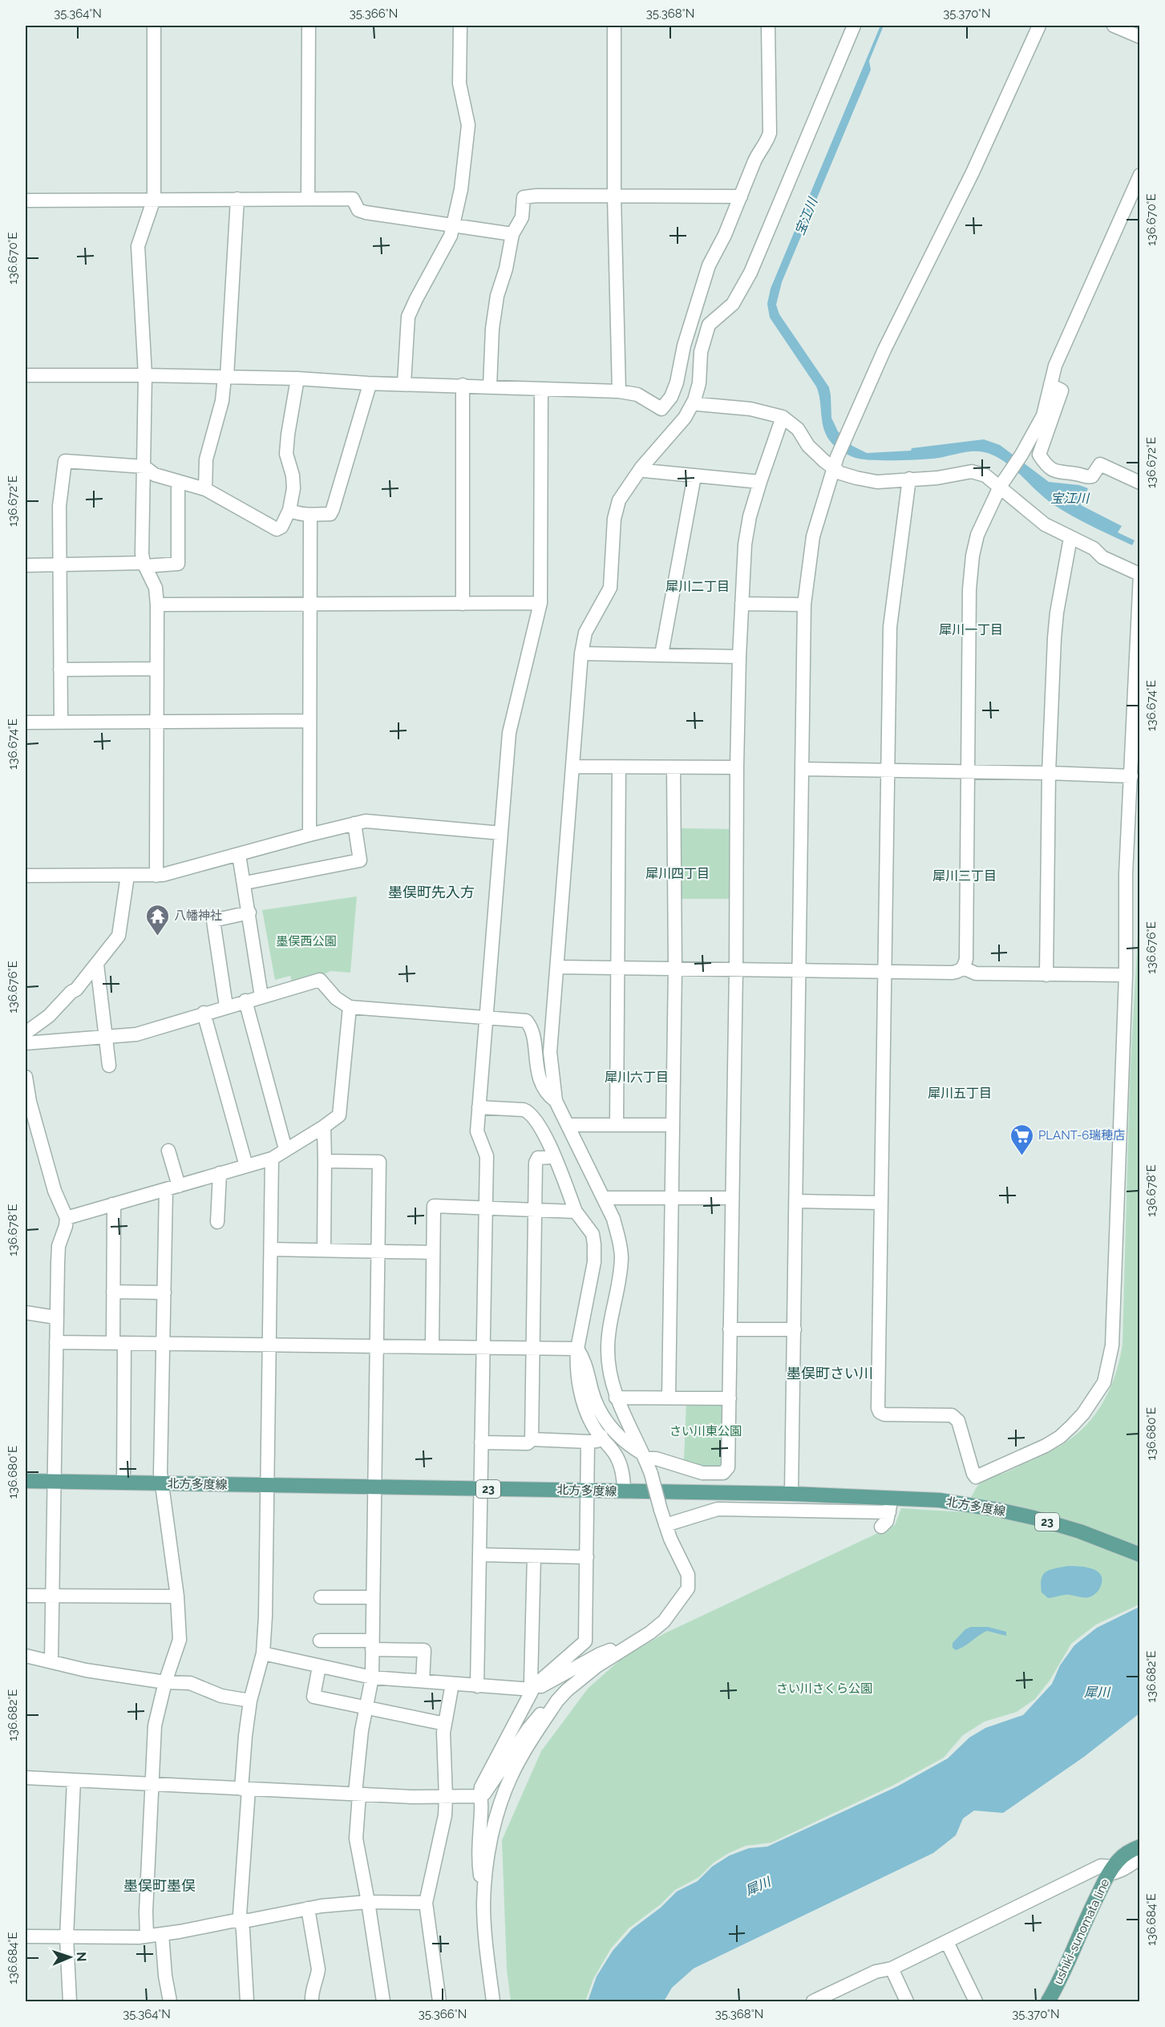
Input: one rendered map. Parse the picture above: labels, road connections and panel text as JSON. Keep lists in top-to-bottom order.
{
  "streets": {
    "main road": ["北方多度線", "23", "ushiki-sunomata line"]
  },
  "districts": [
    "犀川二丁目",
    "犀川一丁目",
    "犀川四丁目",
    "犀川三丁目",
    "墨俣町先入方",
    "犀川六丁目",
    "犀川五丁目",
    "墨俣町さい川",
    "墨俣町墨俣"
  ],
  "water": ["宝江川", "犀川"],
  "parks": ["墨俣西公園", "さい川東公園", "さい川さくら公園"],
  "places": {
    "temple": ["八幡神社"],
    "supermarket": ["PLANT-6瑞穂店"]
  },
  "north": "right",
  "coordinates": [
    "35.364°N",
    "35.366°N",
    "35.368°N",
    "35.370°N",
    "136.670°E",
    "136.672°E",
    "136.674°E",
    "136.676°E",
    "136.678°E",
    "136.680°E",
    "136.682°E",
    "136.684°E"
  ]
}
